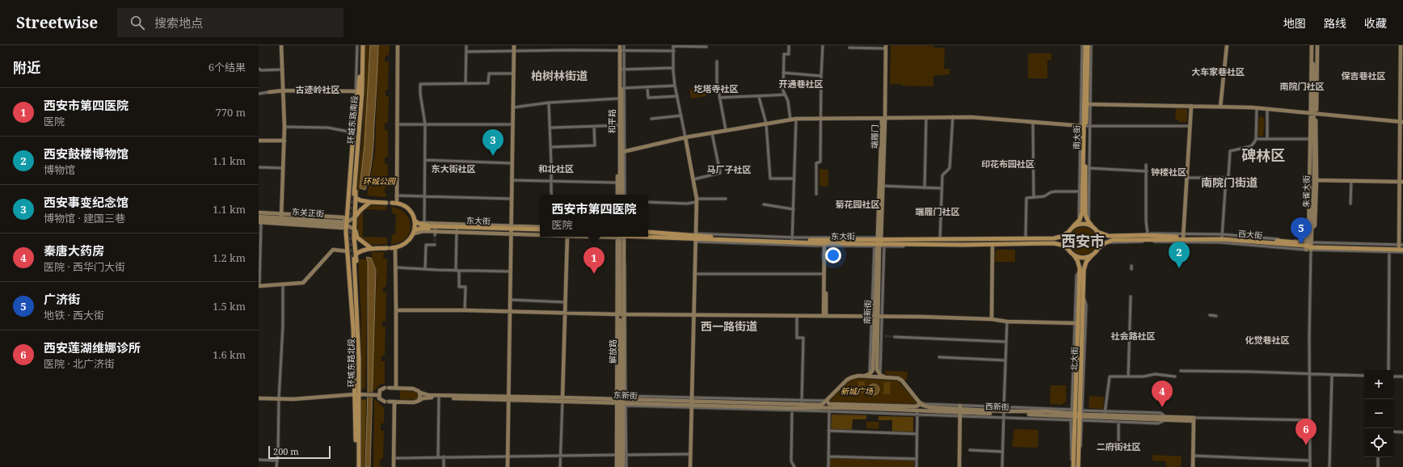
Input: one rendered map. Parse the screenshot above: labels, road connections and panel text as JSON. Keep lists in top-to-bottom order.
{
  "streets": {
    "main road": [
      "环城东路南段",
      "南大街",
      "东大街",
      "西大街",
      "北大街",
      "环城东路北段"
    ],
    "street": [
      "和平路",
      "端履门",
      "朱雀大街",
      "东关正街",
      "南新街",
      "解放路",
      "东新街",
      "西新街"
    ]
  },
  "crossings": [
    ["端履门", "东大街"],
    ["端履门", "南新街"],
    ["南大街", "东大街"],
    ["南大街", "西大街"],
    ["南大街", "北大街"],
    ["朱雀大街", "西大街"],
    ["东大街", "西大街"],
    ["东大街", "南新街"],
    ["东大街", "北大街"],
    ["西大街", "北大街"],
    ["解放路", "东新街"],
    ["北大街", "西新街"],
    ["东新街", "西新街"]
  ],
  "districts": [
    "大车家巷社区",
    "柏树林街道",
    "保吉巷社区",
    "开通巷社区",
    "南院门社区",
    "圪塔寺社区",
    "古迹岭社区",
    "碑林区",
    "印花布园社区",
    "东大街社区",
    "和北社区",
    "马厂子社区",
    "钟楼社区",
    "南院门街道",
    "菊花园社区",
    "端履门社区",
    "西安市",
    "西一路街道",
    "社会路社区",
    "化觉巷社区",
    "二府街社区"
  ],
  "parks": ["环城公园", "新城广场"],
  "scale_bar": "200 m",
  "page": {
    "header": "Streetwise",
    "search": "搜索地点",
    "nav": ["地图", "路线", "收藏"],
    "heading": ["附近", "6个结果"],
    "list": [
      {
        "mark": "1",
        "name": "西安市第四医院",
        "note": "医院",
        "value": "770 m"
      },
      {
        "mark": "2",
        "name": "西安鼓楼博物馆",
        "note": "博物馆",
        "value": "1.1 km"
      },
      {
        "mark": "3",
        "name": "西安事变纪念馆",
        "note": "博物馆 · 建国三巷",
        "value": "1.1 km"
      },
      {
        "mark": "4",
        "name": "秦唐大药房",
        "note": "医院 · 西华门大街",
        "value": "1.2 km"
      },
      {
        "mark": "5",
        "name": "广济街",
        "note": "地铁 · 西大街",
        "value": "1.5 km"
      },
      {
        "mark": "6",
        "name": "西安莲湖维娜诊所",
        "note": "医院 · 北广济街",
        "value": "1.6 km"
      }
    ],
    "pins": [
      "3",
      "5",
      "2",
      "1",
      "4",
      "6"
    ],
    "popup": ["西安市第四医院", "医院"],
    "map_buttons": ["+", "−"],
    "scale": "200 m"
  }
}
